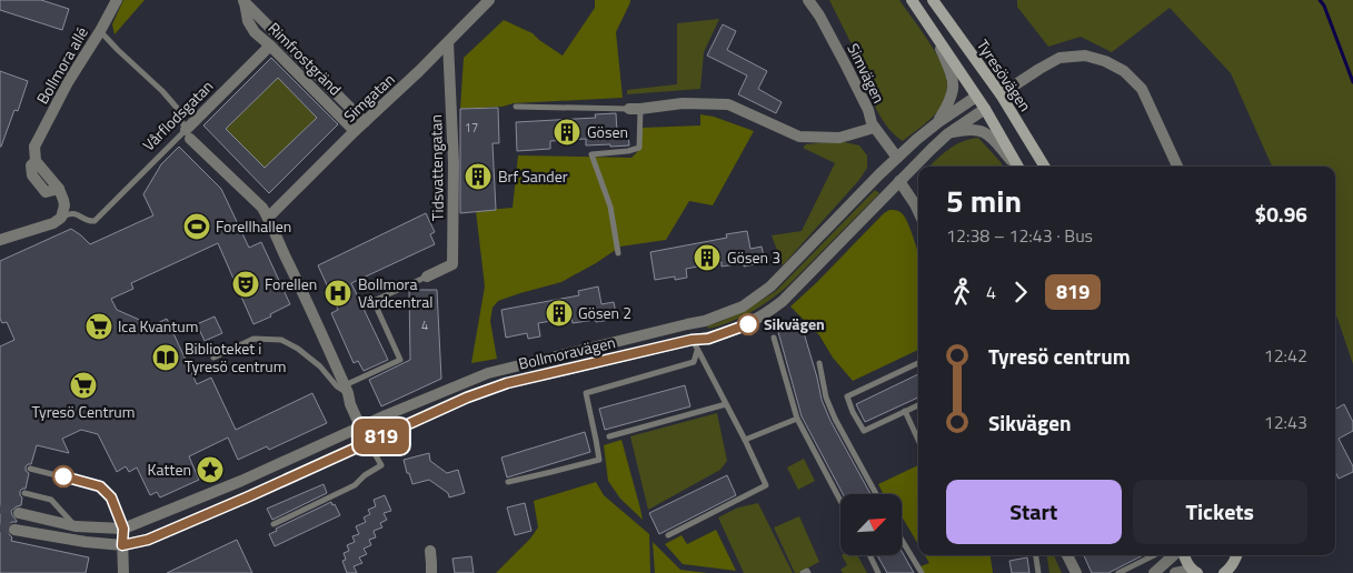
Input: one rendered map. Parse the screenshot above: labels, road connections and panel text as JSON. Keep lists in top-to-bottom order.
{
  "streets": {
    "main road": ["Tyresövägen"],
    "street": [
      "Rimfrostgränd",
      "Bollmora allé",
      "Simvägen",
      "Simgatan",
      "Vårflodsgatan",
      "Tidsvattengatan",
      "Bollmoravägen"
    ]
  },
  "crossings": [
    ["Rimfrostgränd", "Simgatan"],
    ["Rimfrostgränd", "Vårflodsgatan"],
    ["Bollmora allé", "Vårflodsgatan"],
    ["Simvägen", "Bollmoravägen"],
    ["Simgatan", "Tidsvattengatan"]
  ],
  "places": {
    "building": [
      "Gösen",
      "Brf Sander",
      "Gösen 3",
      "Gösen 2"
    ],
    "sports": ["Forellhallen"],
    "theatre": ["Forellen"],
    "hospital": ["Bollmora Vårdcentral"],
    "other": ["Sikvägen"],
    "supermarket": ["Ica Kvantum", "Tyresö Centrum"],
    "library": ["Biblioteket i Tyresö centrum"],
    "place": ["Katten"]
  },
  "lines": ["bus line 819"],
  "house_numbers": ["17", "4"],
  "north": "top right",
  "page": {
    "on_map": "819",
    "heading": ["5 min", "12:38 – 12:43 · Bus", "$0.96"],
    "legs": ["4", "819"],
    "list": [
      {
        "name": "Tyresö centrum",
        "value": "12:42"
      },
      {
        "name": "Sikvägen",
        "value": "12:43"
      }
    ],
    "buttons": ["Start", "Tickets"]
  }
}
